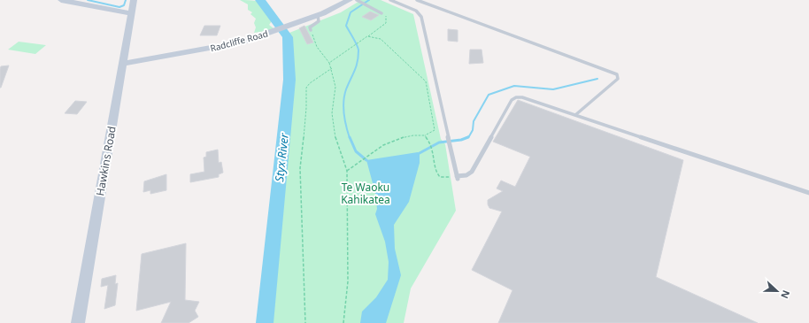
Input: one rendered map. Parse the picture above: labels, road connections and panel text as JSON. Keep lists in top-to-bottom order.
{
  "streets": {
    "street": ["Radcliffe Road", "Hawkins Road"]
  },
  "crossings": [
    ["Radcliffe Road", "Hawkins Road"]
  ],
  "water": ["Styx River"],
  "parks": ["Te Waoku Kahikatea"],
  "north": "right"
}
